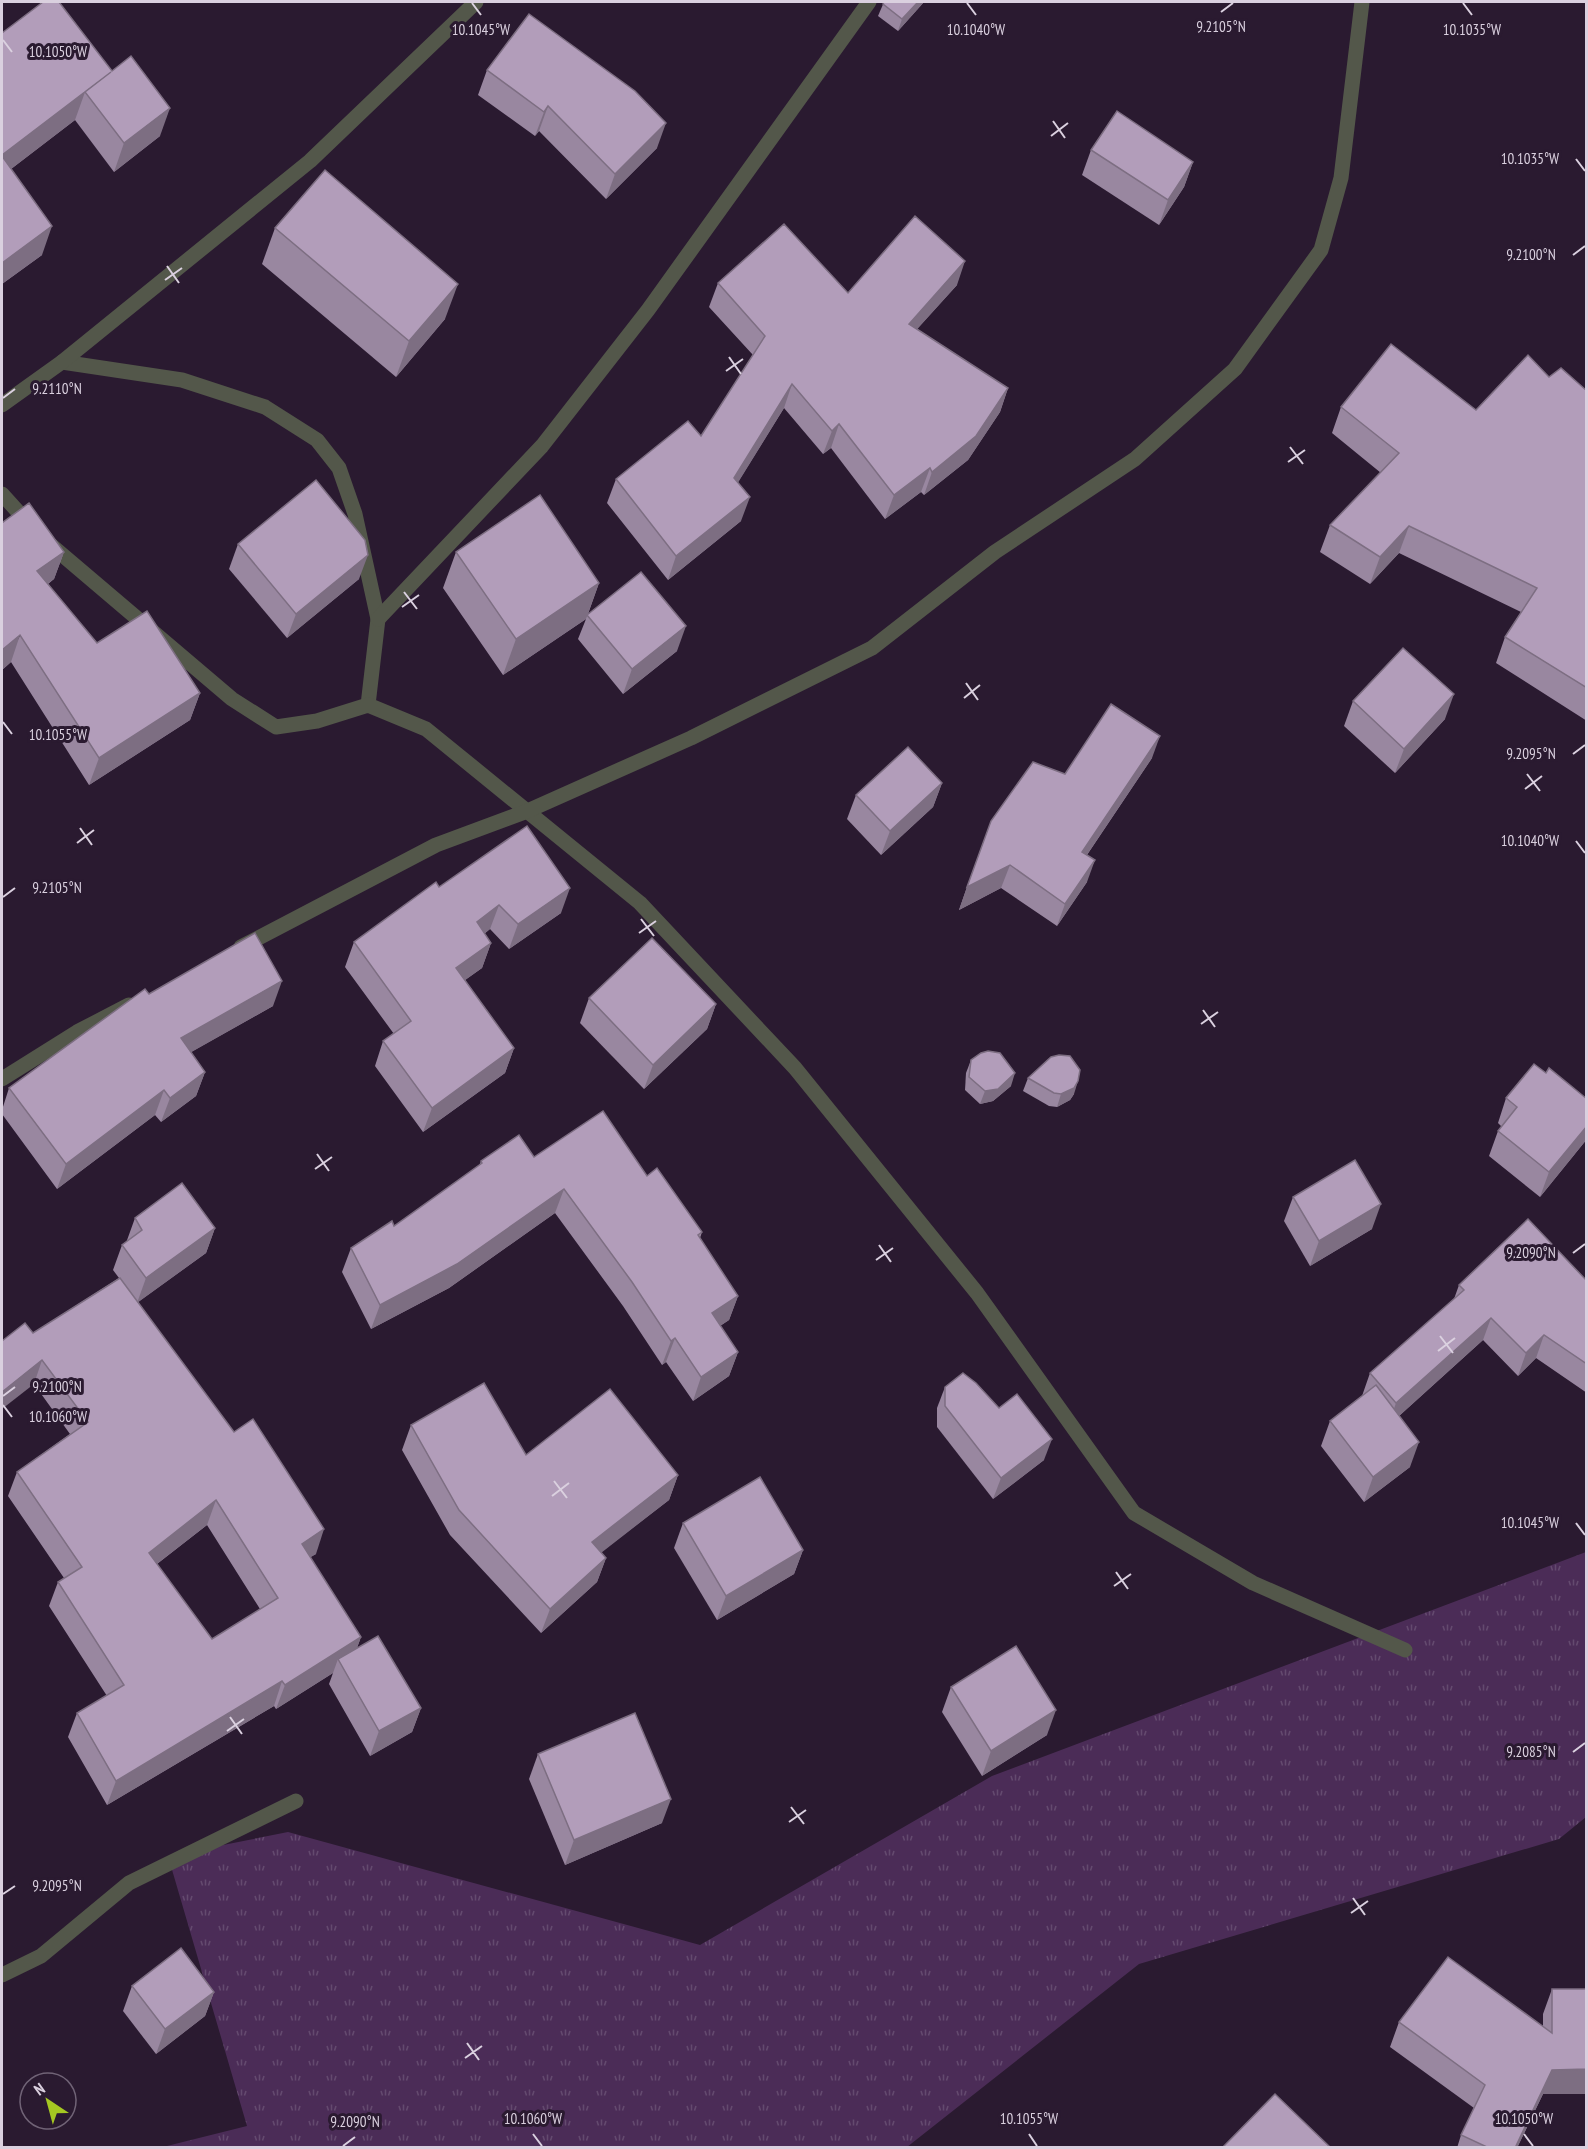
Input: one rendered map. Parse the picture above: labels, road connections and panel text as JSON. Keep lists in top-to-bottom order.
{
  "north": "top left",
  "coordinates": [
    "9.2105°N",
    "10.1045°W",
    "10.1040°W",
    "10.1035°W",
    "10.1050°W",
    "9.2100°N",
    "9.2110°N",
    "10.1055°W",
    "9.2095°N",
    "9.2090°N",
    "10.1060°W",
    "9.2085°N"
  ]
}
